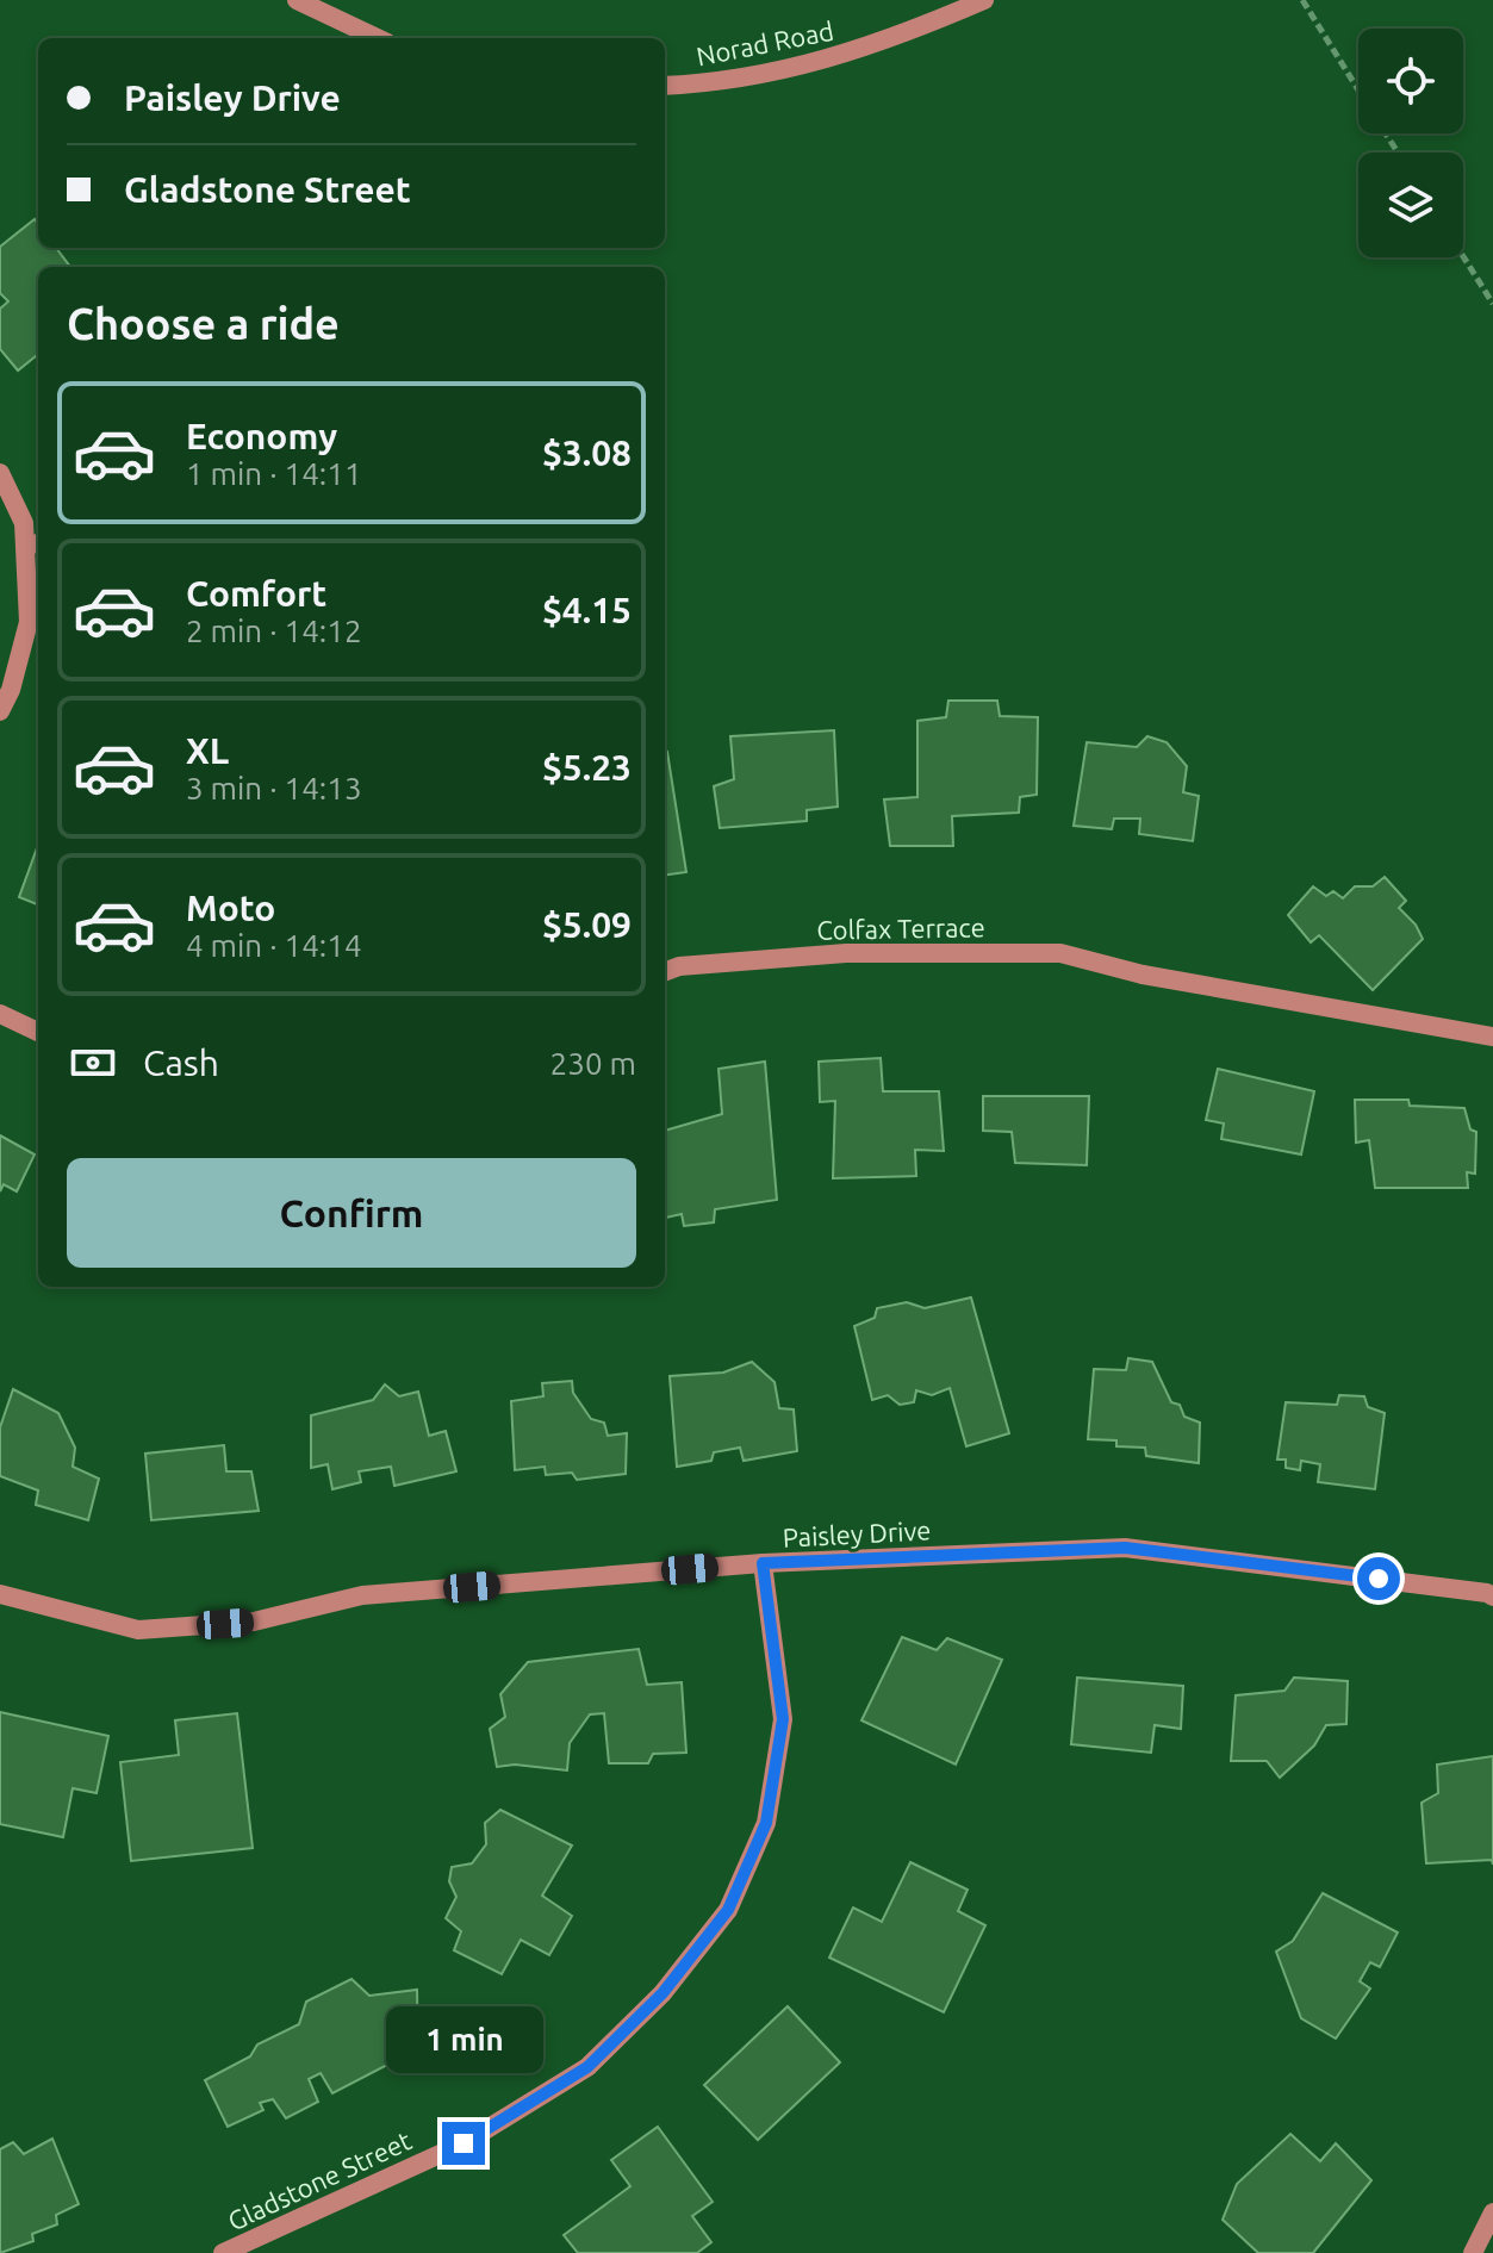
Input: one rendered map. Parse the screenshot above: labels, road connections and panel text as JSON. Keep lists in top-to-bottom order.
{
  "streets": {
    "street": [
      "Norad Road",
      "Colfax Terrace",
      "Paisley Drive",
      "Gladstone Street"
    ]
  },
  "crossings": [
    ["Paisley Drive", "Gladstone Street"]
  ],
  "page": {
    "banner": ["Paisley Drive", "Gladstone Street"],
    "heading": "Choose a ride",
    "list": [
      {
        "name": "Economy",
        "note": "1 min · 14:11",
        "value": "$3.08"
      },
      {
        "name": "Comfort",
        "note": "2 min · 14:12",
        "value": "$4.15"
      },
      {
        "name": "XL",
        "note": "3 min · 14:13",
        "value": "$5.23"
      },
      {
        "name": "Moto",
        "note": "4 min · 14:14",
        "value": "$5.09"
      }
    ],
    "pay": ["Cash", "230 m"],
    "buttons": "Confirm",
    "bubble": "1 min"
  }
}
